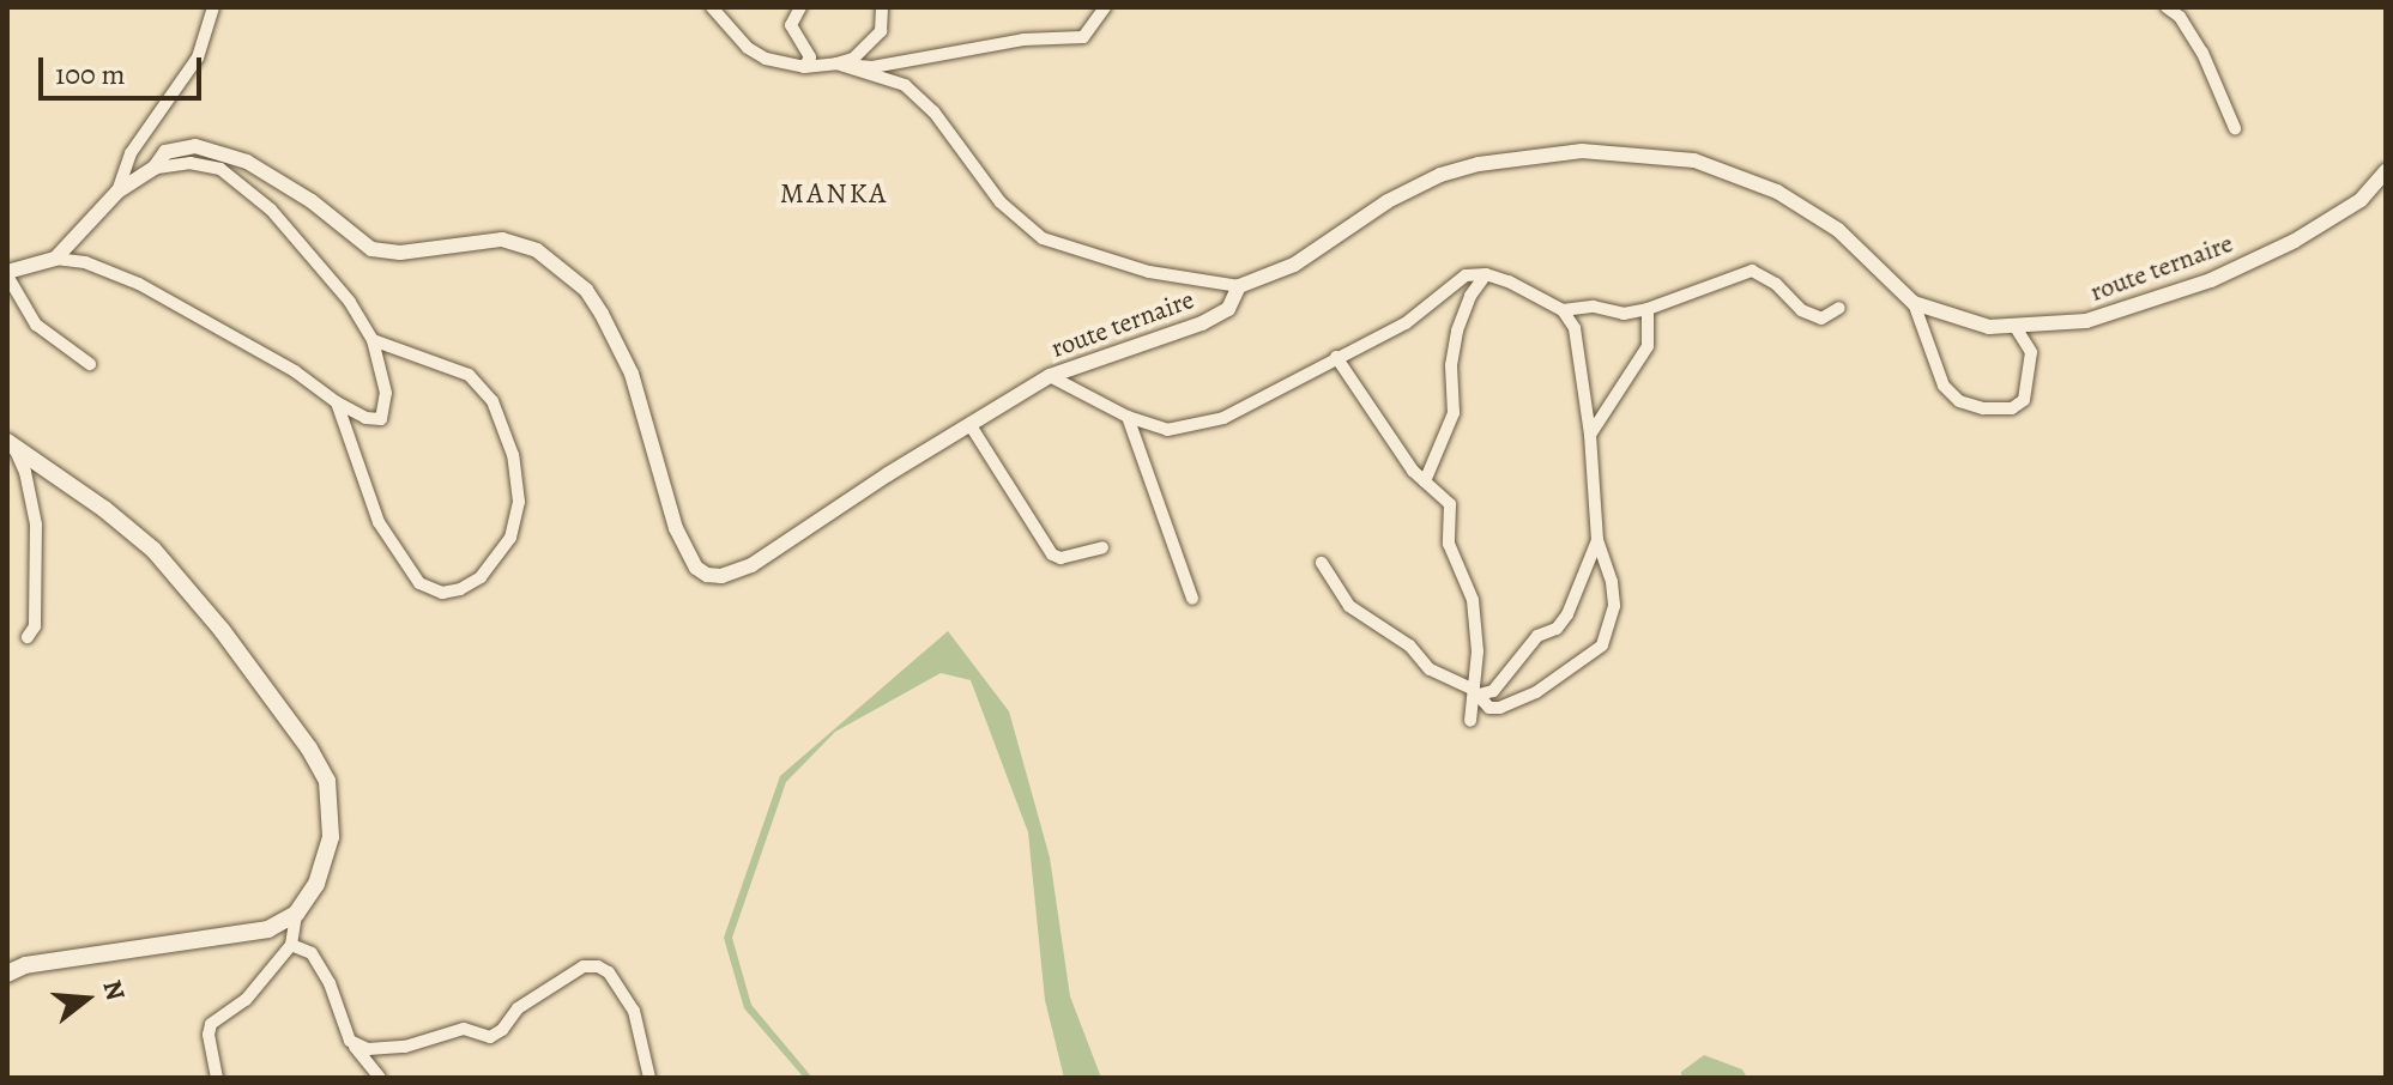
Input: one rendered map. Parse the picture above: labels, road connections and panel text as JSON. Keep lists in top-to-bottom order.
{
  "streets": {
    "street": ["route ternaire"]
  },
  "districts": ["MANKA"],
  "scale_bar": "100 m",
  "north": "right"
}
